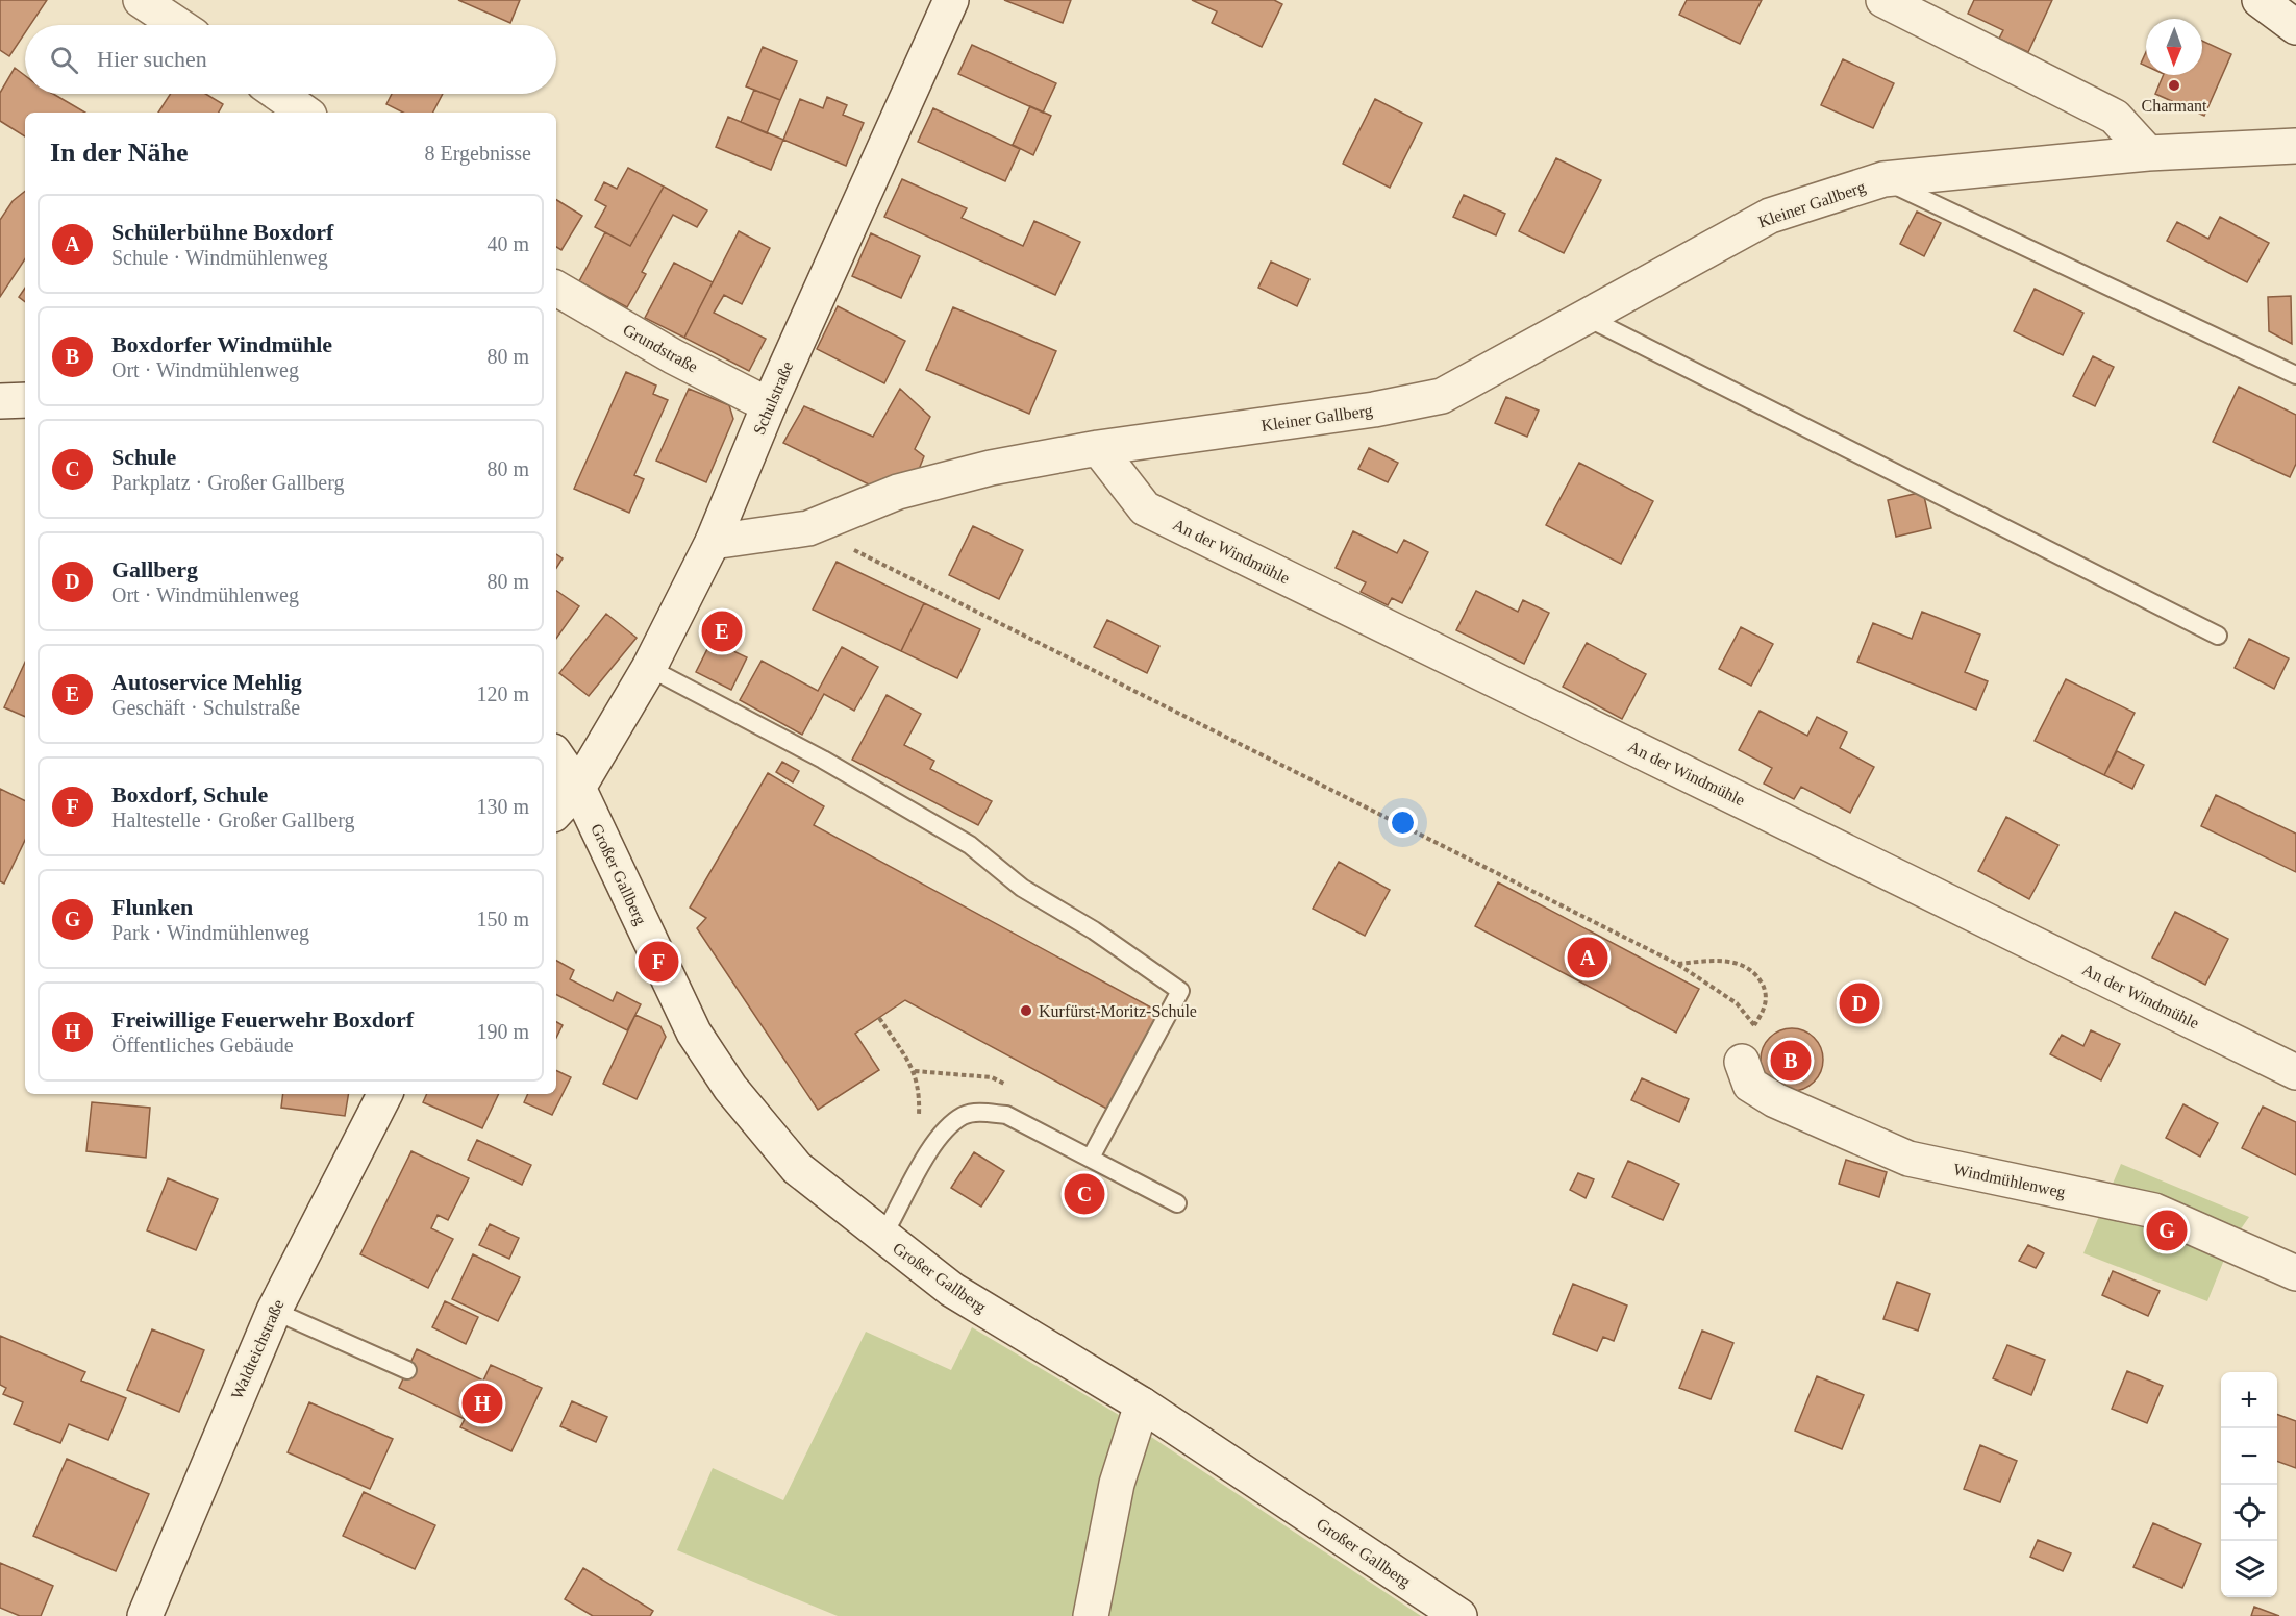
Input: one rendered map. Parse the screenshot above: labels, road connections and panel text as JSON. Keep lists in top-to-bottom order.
{
  "streets": {
    "street": [
      "Kleiner Gallberg",
      "Grundstraße",
      "Schulstraße",
      "An der Windmühle",
      "Großer Gallberg",
      "Windmühlenweg",
      "Waldteichstraße"
    ]
  },
  "crossings": [
    ["Kleiner Gallberg", "Schulstraße"],
    ["Kleiner Gallberg", "An der Windmühle"],
    ["Grundstraße", "Schulstraße"],
    ["Schulstraße", "Großer Gallberg"]
  ],
  "places": ["Charmant", "Kurfürst-Moritz-Schule"],
  "north": "bottom",
  "page": {
    "search": "Hier suchen",
    "heading": ["In der Nähe", "8 Ergebnisse"],
    "list": [
      {
        "mark": "A",
        "name": "Schülerbühne Boxdorf",
        "note": "Schule · Windmühlenweg",
        "value": "40 m"
      },
      {
        "mark": "B",
        "name": "Boxdorfer Windmühle",
        "note": "Ort · Windmühlenweg",
        "value": "80 m"
      },
      {
        "mark": "C",
        "name": "Schule",
        "note": "Parkplatz · Großer Gallberg",
        "value": "80 m"
      },
      {
        "mark": "D",
        "name": "Gallberg",
        "note": "Ort · Windmühlenweg",
        "value": "80 m"
      },
      {
        "mark": "E",
        "name": "Autoservice Mehlig",
        "note": "Geschäft · Schulstraße",
        "value": "120 m"
      },
      {
        "mark": "F",
        "name": "Boxdorf, Schule",
        "note": "Haltestelle · Großer Gallberg",
        "value": "130 m"
      },
      {
        "mark": "G",
        "name": "Flunken",
        "note": "Park · Windmühlenweg",
        "value": "150 m"
      },
      {
        "mark": "H",
        "name": "Freiwillige Feuerwehr Boxdorf",
        "note": "Öffentliches Gebäude",
        "value": "190 m"
      }
    ],
    "pins": [
      "E",
      "A",
      "F",
      "D",
      "B",
      "C",
      "G",
      "H"
    ],
    "map_buttons": ["+", "−"]
  }
}
